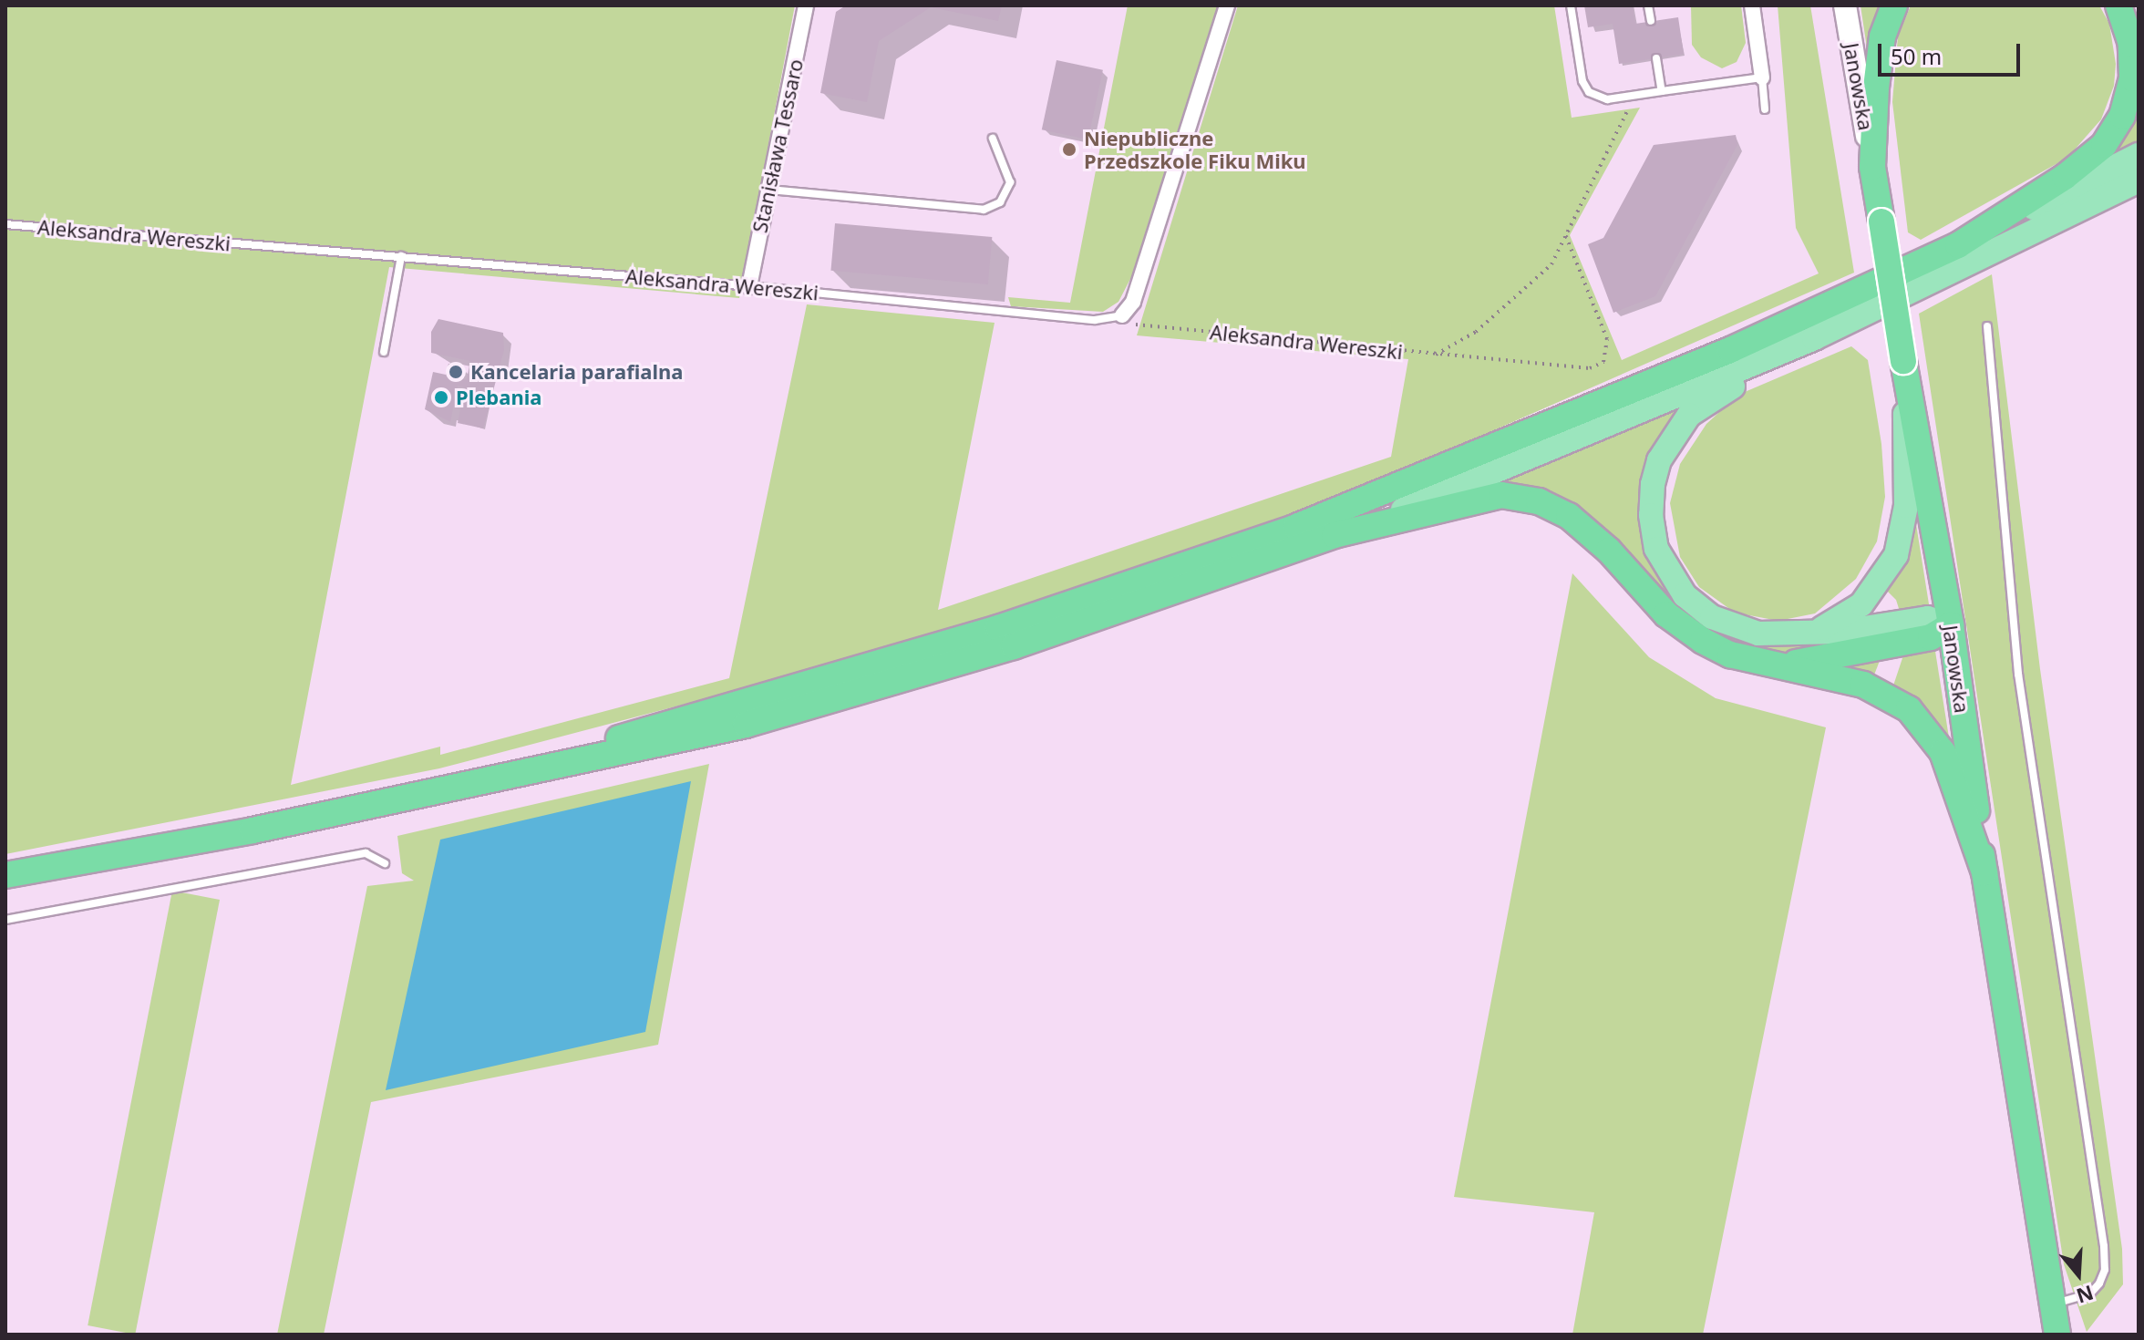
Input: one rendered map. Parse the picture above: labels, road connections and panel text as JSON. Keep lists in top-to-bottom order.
{
  "streets": {
    "highway": ["Janowska"],
    "street": ["Stanisława Tessaro"],
    "lane": ["Aleksandra Wereszki"]
  },
  "crossings": [
    ["Stanisława Tessaro", "Aleksandra Wereszki"]
  ],
  "places": ["Niepubliczne Przedszkole Fiku Miku", "Kancelaria parafialna", "Plebania"],
  "scale_bar": "50 m",
  "north": "bottom"
}
